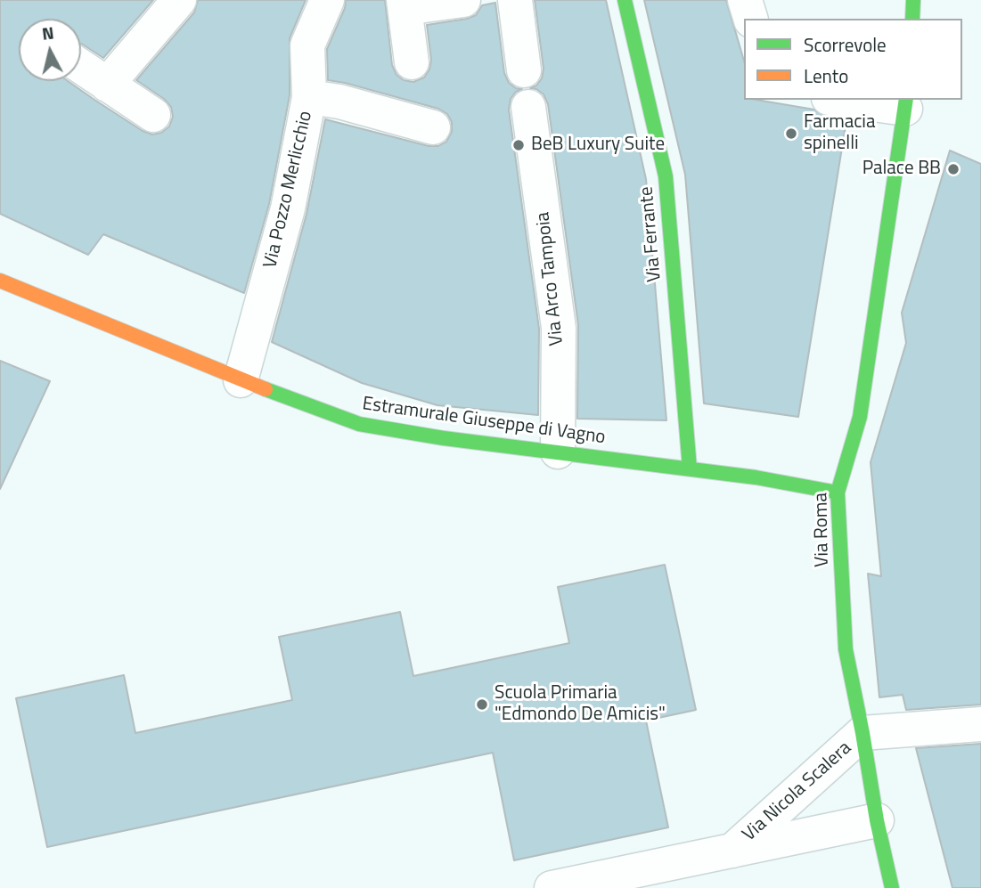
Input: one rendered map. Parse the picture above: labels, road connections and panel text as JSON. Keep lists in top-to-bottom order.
{
  "streets": {
    "street": [
      "Via Pozzo Merlicchio",
      "Via Ferrante",
      "Via Arco Tampoia",
      "Estramurale Giuseppe di Vagno",
      "Via Roma",
      "Via Nicola Scalera"
    ]
  },
  "crossings": [
    ["Via Pozzo Merlicchio", "Estramurale Giuseppe di Vagno"],
    ["Via Ferrante", "Estramurale Giuseppe di Vagno"],
    ["Via Arco Tampoia", "Estramurale Giuseppe di Vagno"],
    ["Estramurale Giuseppe di Vagno", "Via Roma"],
    ["Via Roma", "Via Nicola Scalera"]
  ],
  "places": [
    "Farmacia spinelli",
    "BeB Luxury Suite",
    "Palace BB",
    "Scuola Primaria \"Edmondo De Amicis\""
  ],
  "legend": ["Scorrevole", "Lento"],
  "north": "top"
}
